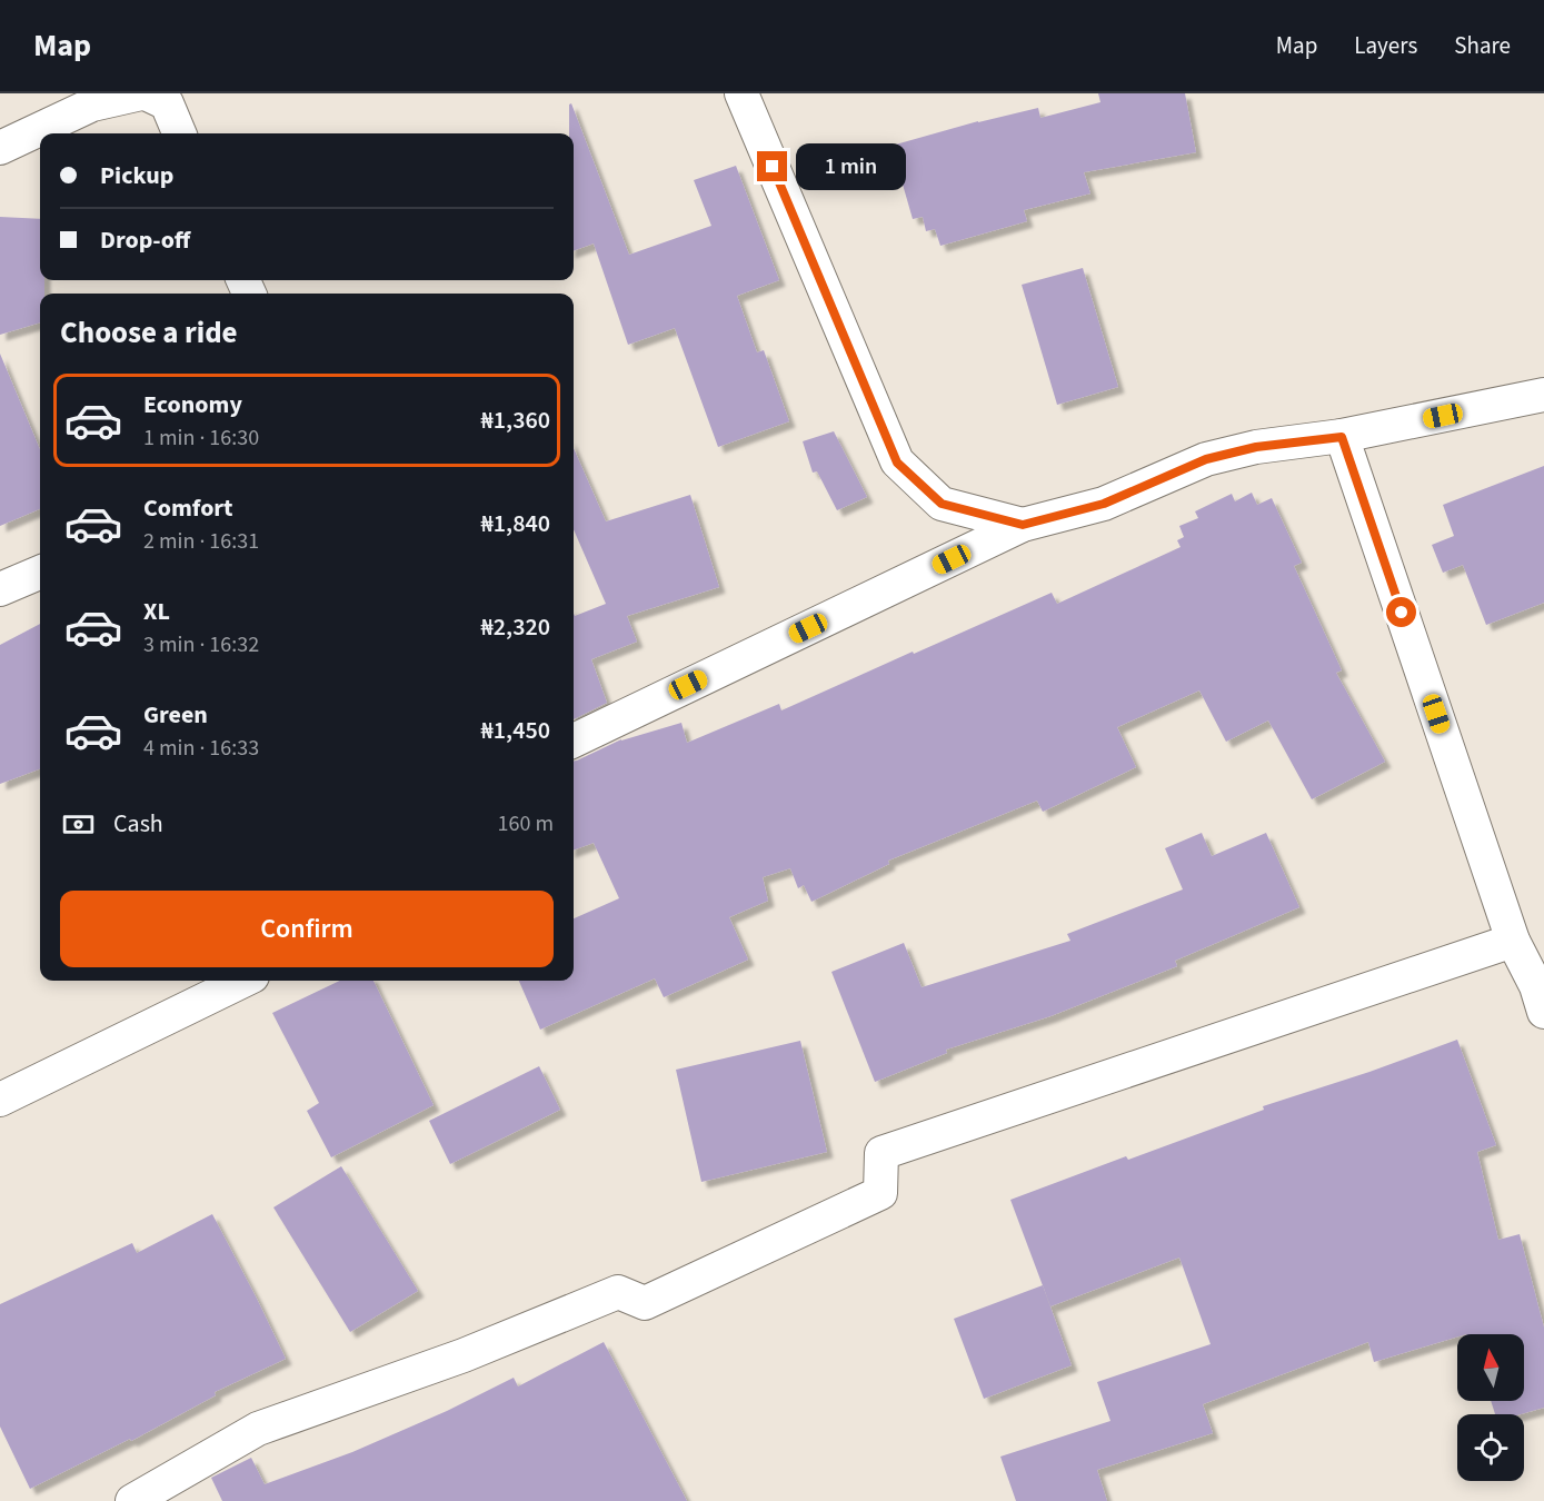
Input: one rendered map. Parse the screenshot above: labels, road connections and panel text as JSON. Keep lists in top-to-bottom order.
{
  "north": "top",
  "page": {
    "header": "Map",
    "nav": ["Map", "Layers", "Share"],
    "banner": ["Pickup", "Drop-off"],
    "bubble": "1 min",
    "heading": "Choose a ride",
    "list": [
      {
        "name": "Economy",
        "note": "1 min · 16:30",
        "value": "₦1,360"
      },
      {
        "name": "Comfort",
        "note": "2 min · 16:31",
        "value": "₦1,840"
      },
      {
        "name": "XL",
        "note": "3 min · 16:32",
        "value": "₦2,320"
      },
      {
        "name": "Green",
        "note": "4 min · 16:33",
        "value": "₦1,450"
      }
    ],
    "pay": ["Cash", "160 m"],
    "buttons": "Confirm"
  }
}
